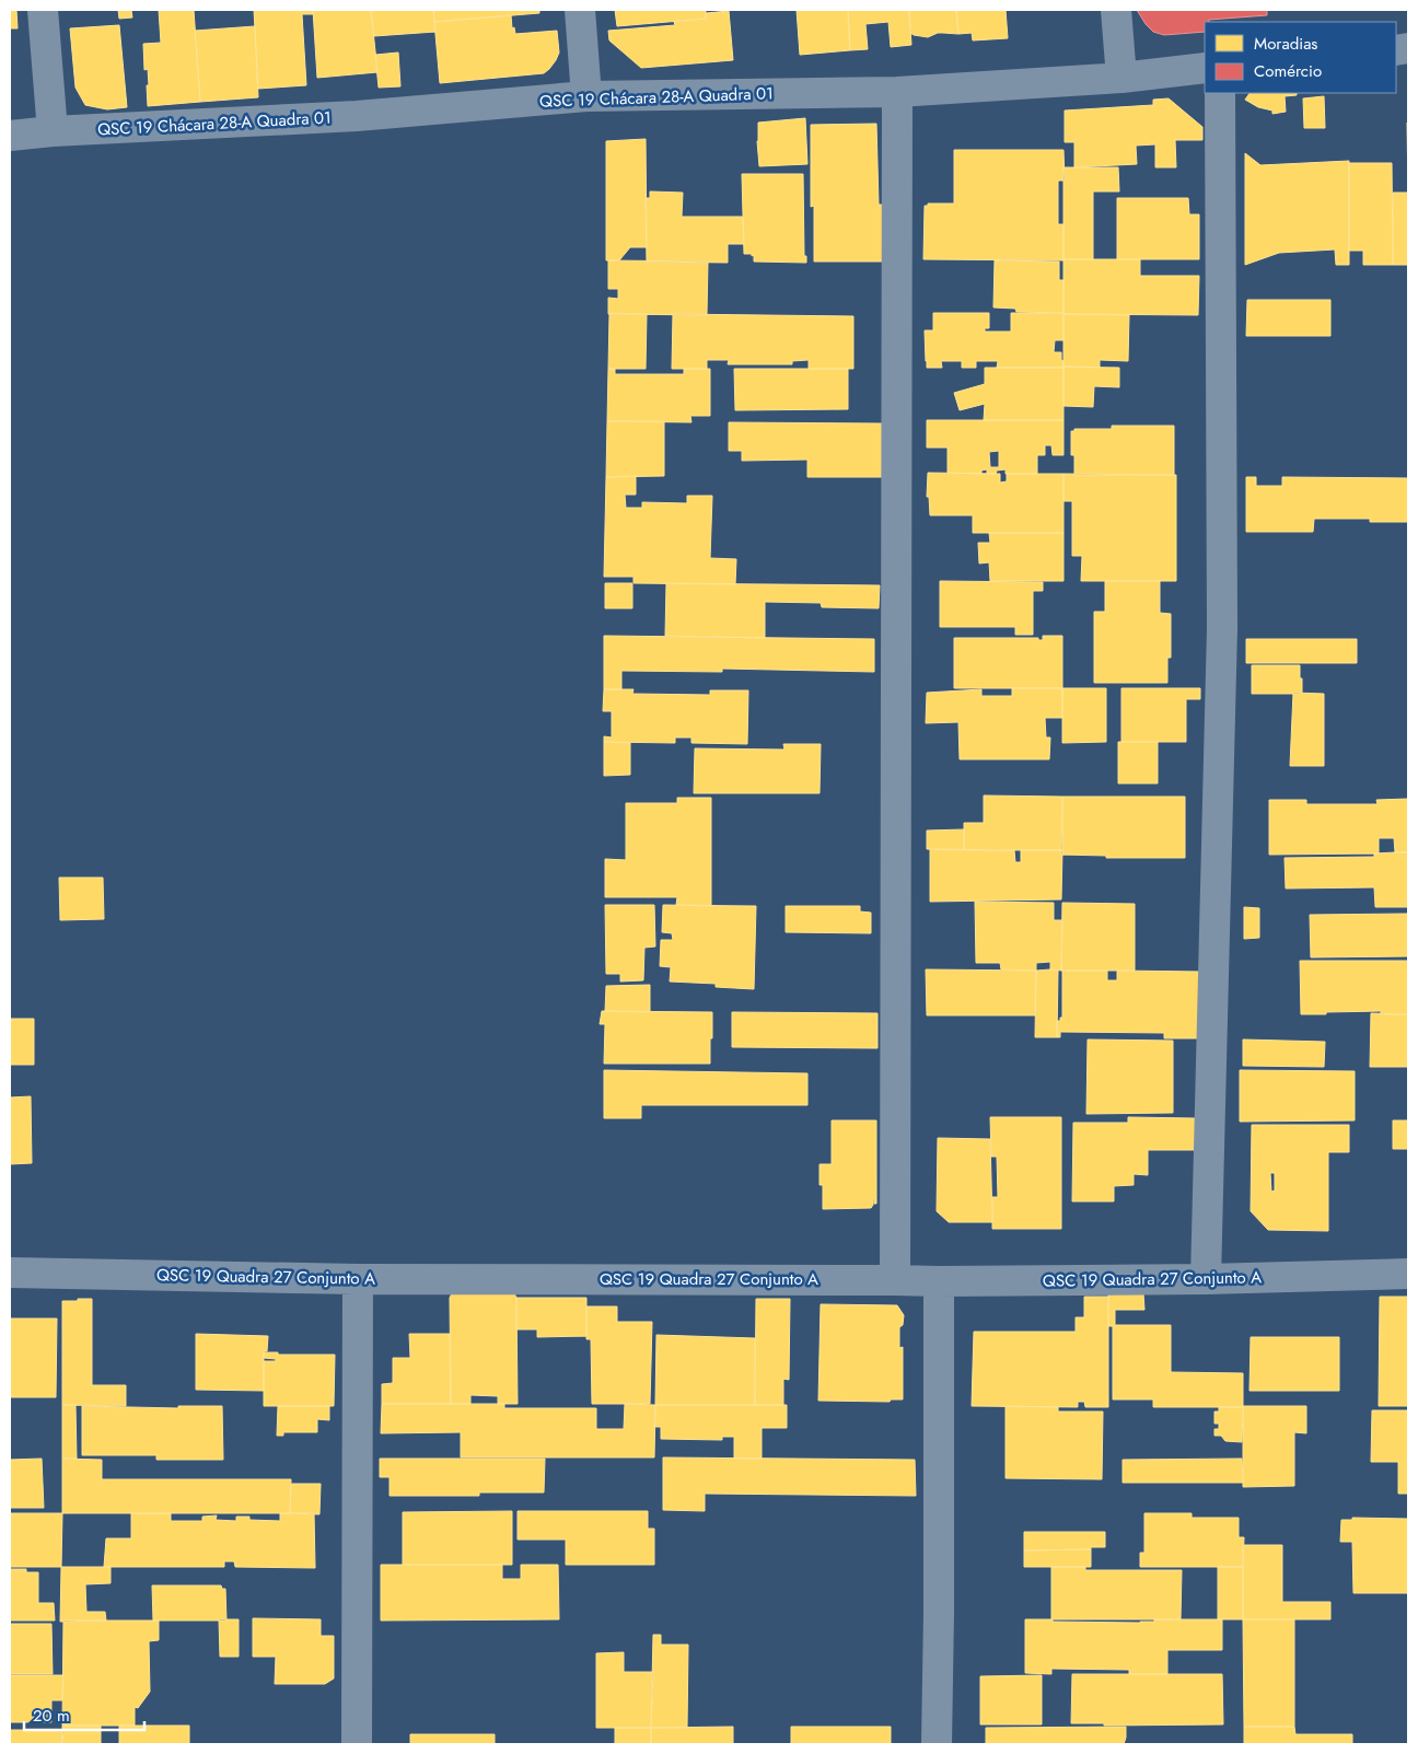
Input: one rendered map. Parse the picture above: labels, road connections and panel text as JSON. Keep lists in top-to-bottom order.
{
  "streets": {
    "street": ["QSC 19 Chácara 28-A Quadra 01", "QSC 19 Quadra 27 Conjunto A"]
  },
  "legend": ["Moradias", "Comércio"],
  "scale_bar": "20 m"
}
